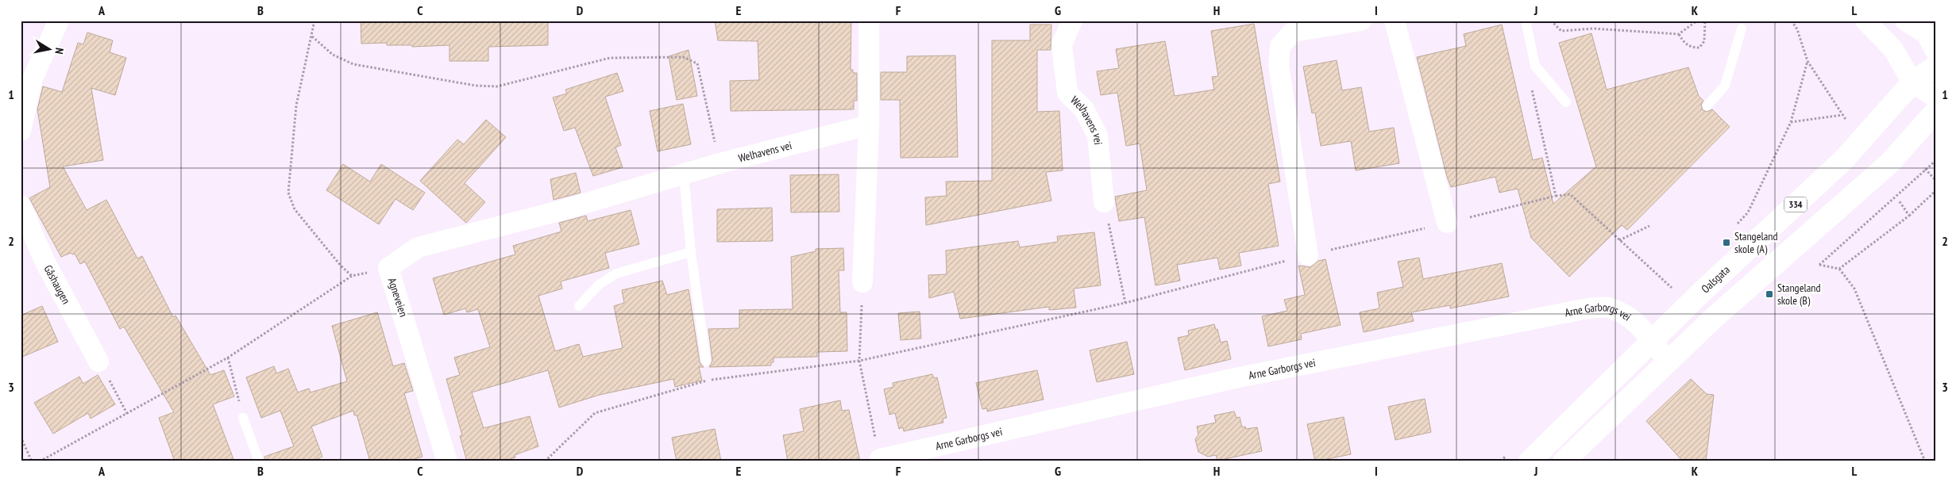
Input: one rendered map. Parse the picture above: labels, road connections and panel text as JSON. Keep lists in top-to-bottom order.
{
  "streets": {
    "main road": ["334", "Oalsgata"],
    "street": [
      "Welhavens vei",
      "Gåshaugen",
      "Agneveien",
      "Arne Garborgs vei"
    ]
  },
  "crossings": [
    ["Welhavens vei", "Agneveien"],
    ["Oalsgata", "Arne Garborgs vei"]
  ],
  "places": {
    "transit": ["Stangeland skole (A)", "Stangeland skole (B)"]
  },
  "north": "right",
  "grid": {
    "columns": [
      "A",
      "B",
      "C",
      "D",
      "E",
      "F",
      "G",
      "H",
      "I",
      "J",
      "K",
      "L"
    ],
    "rows": ["1", "2", "3"]
  }
}
